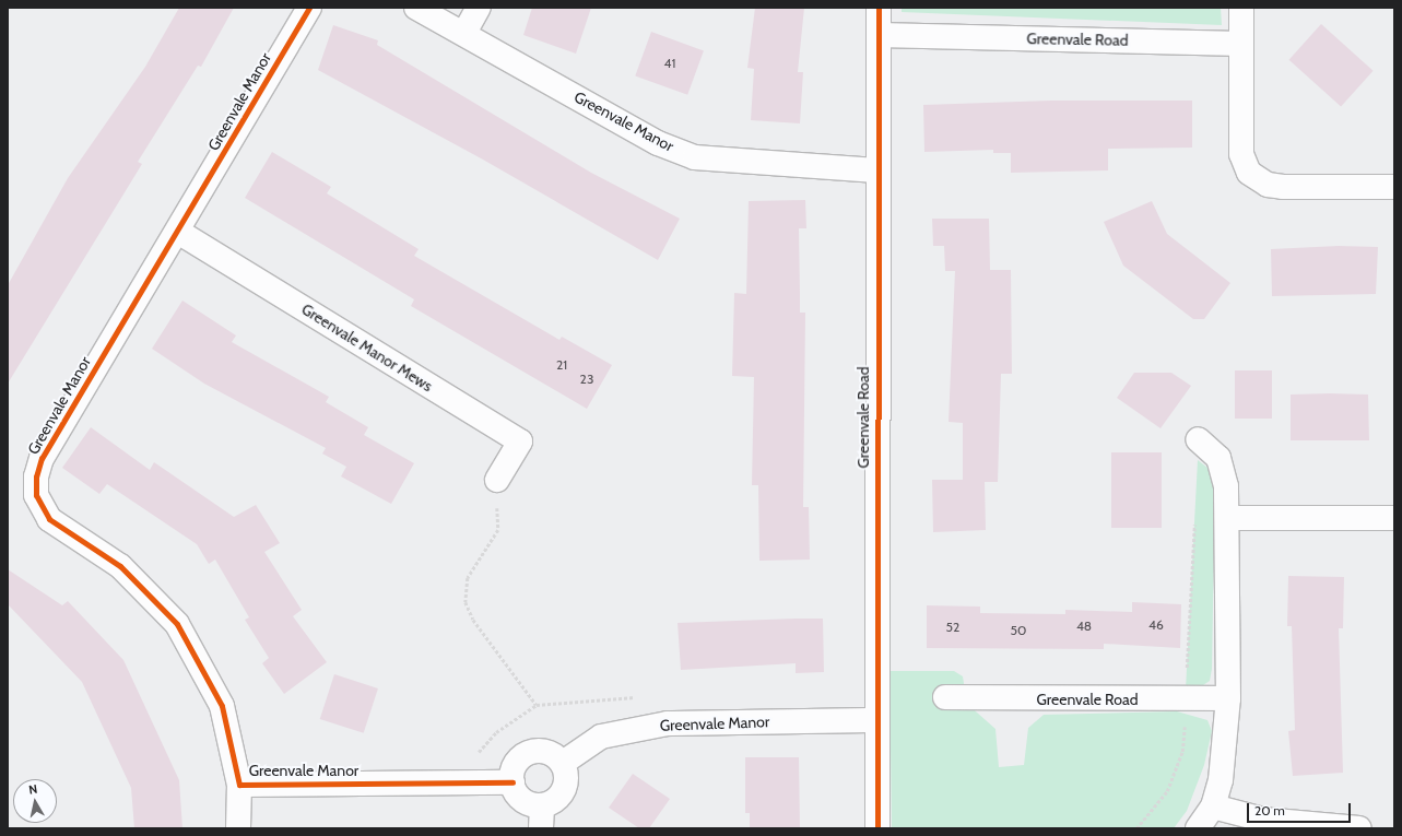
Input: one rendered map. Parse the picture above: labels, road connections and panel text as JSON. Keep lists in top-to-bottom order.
{
  "streets": {
    "street": ["Greenvale Road", "Greenvale Manor", "Greenvale Manor Mews"]
  },
  "crossings": [
    ["Greenvale Road", "Greenvale Manor"],
    ["Greenvale Manor", "Greenvale Manor Mews"]
  ],
  "house_numbers": [
    "41",
    "21",
    "23",
    "46",
    "48",
    "52",
    "50"
  ],
  "scale_bar": "20 m",
  "north": "top"
}
